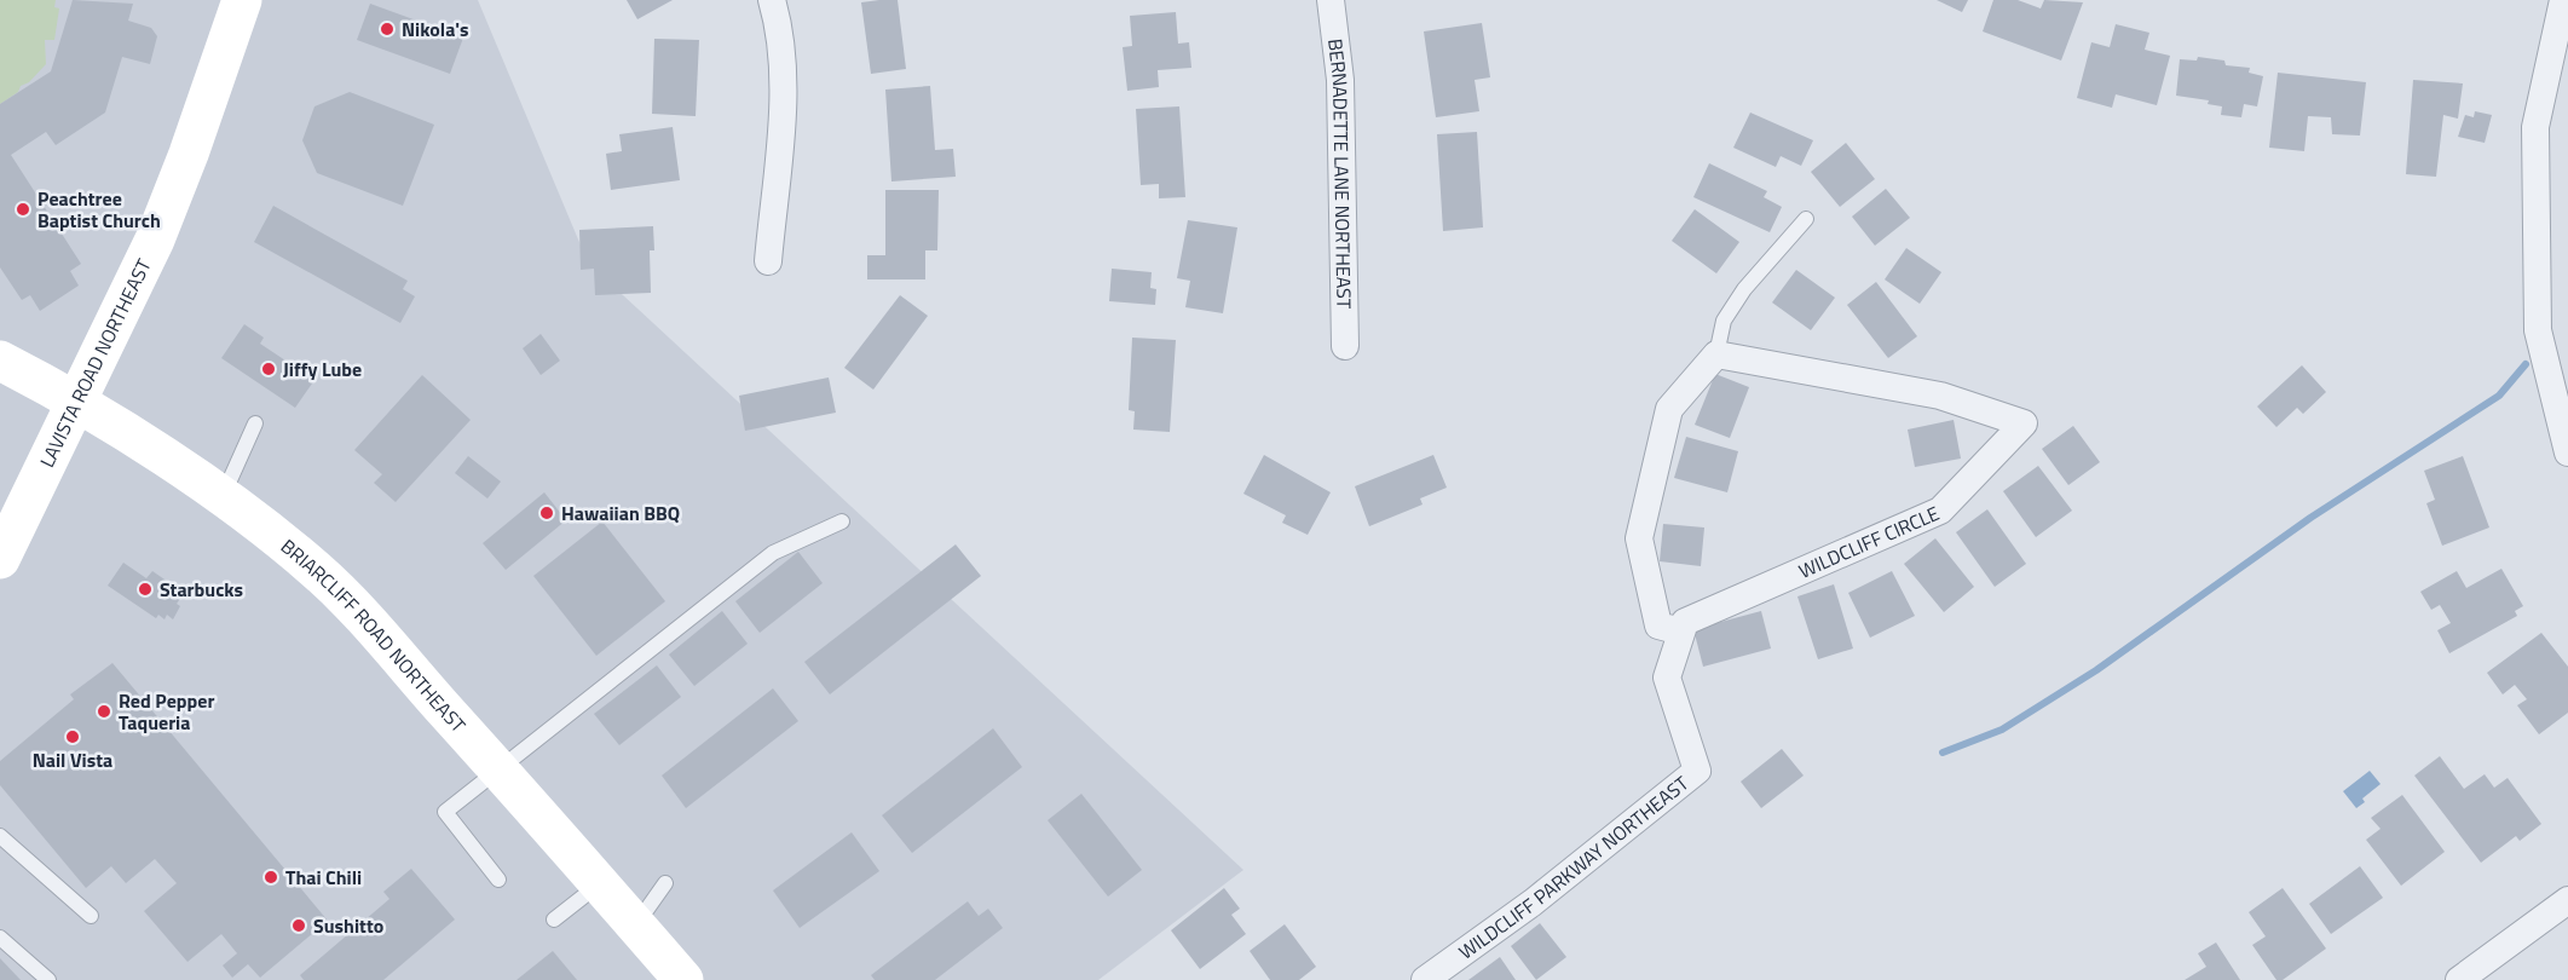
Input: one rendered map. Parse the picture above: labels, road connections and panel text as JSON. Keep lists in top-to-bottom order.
{
  "streets": {
    "main road": ["LAVISTA ROAD NORTHEAST", "BRIARCLIFF ROAD NORTHEAST"],
    "street": ["BERNADETTE LANE NORTHEAST", "WILDCLIFF CIRCLE", "WILDCLIFF PARKWAY NORTHEAST"]
  },
  "crossings": [
    ["LAVISTA ROAD NORTHEAST", "BRIARCLIFF ROAD NORTHEAST"],
    ["WILDCLIFF CIRCLE", "WILDCLIFF PARKWAY NORTHEAST"]
  ],
  "places": [
    "Nikola's",
    "Peachtree Baptist Church",
    "Jiffy Lube",
    "Hawaiian BBQ",
    "Starbucks",
    "Red Pepper Taqueria",
    "Nail Vista",
    "Thai Chili",
    "Sushitto"
  ]
}
